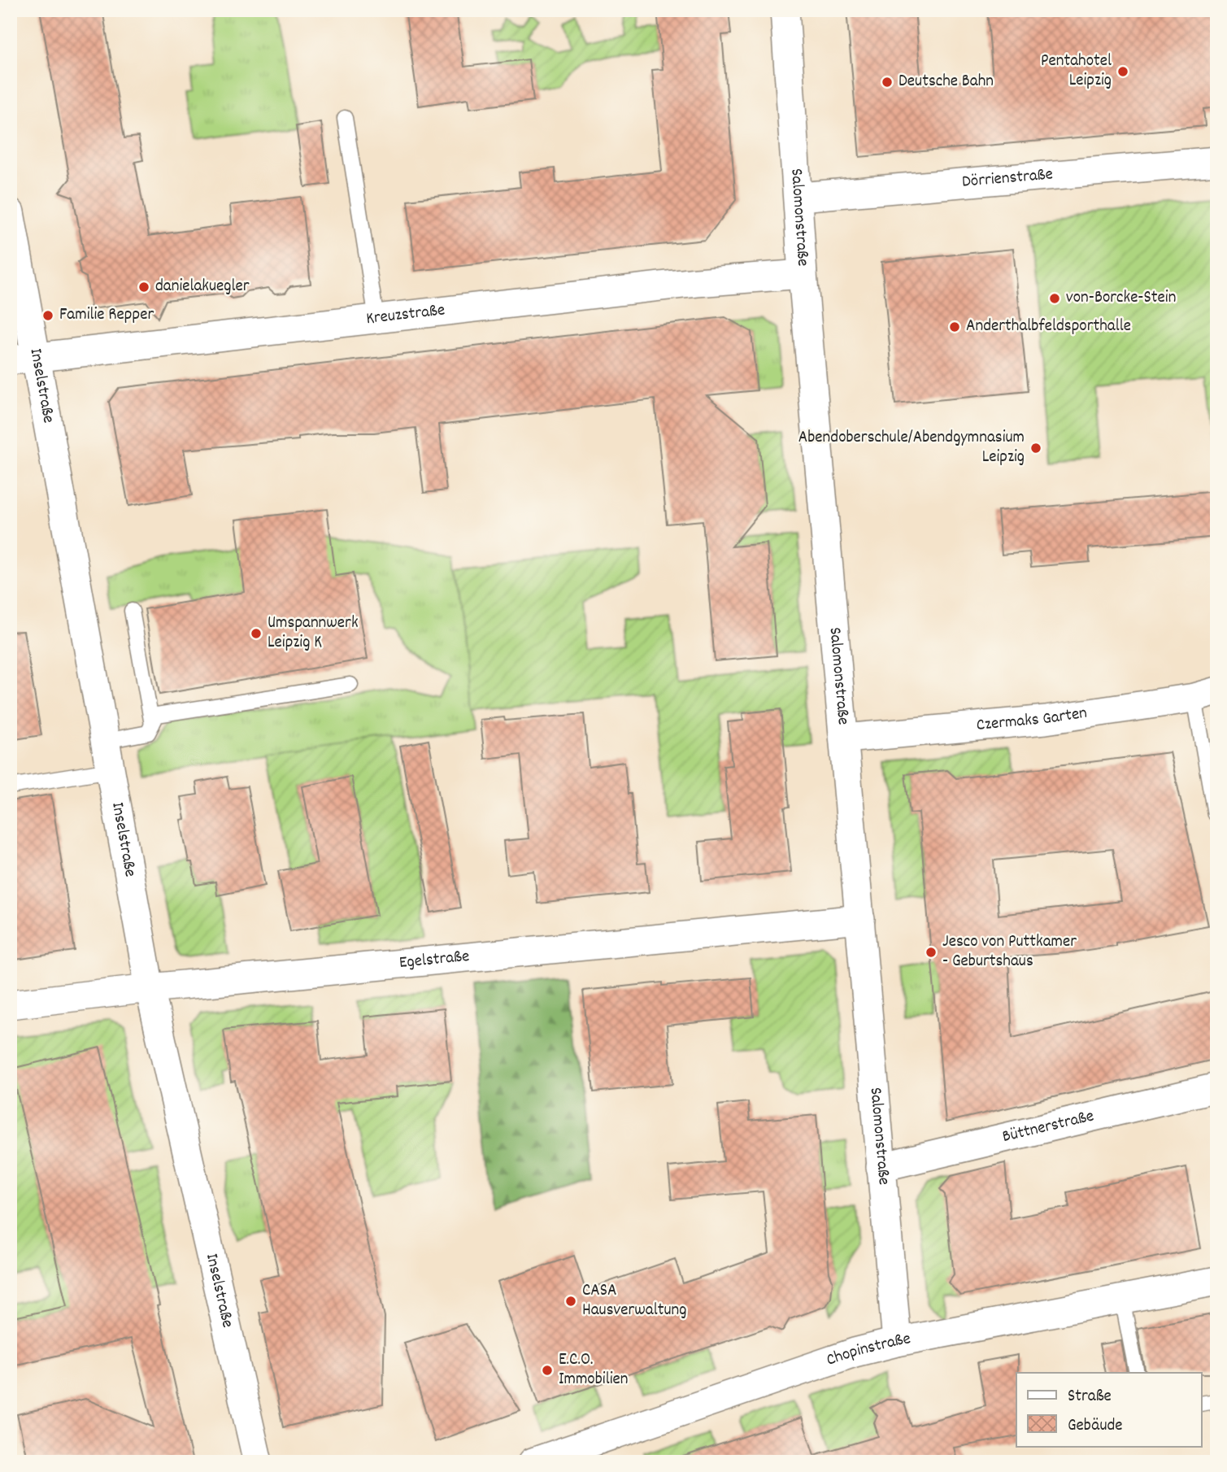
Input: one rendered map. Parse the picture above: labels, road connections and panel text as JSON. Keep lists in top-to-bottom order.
{
  "streets": {
    "street": [
      "Dörrienstraße",
      "Salomonstraße",
      "Kreuzstraße",
      "Inselstraße",
      "Czermaks Garten",
      "Egelstraße",
      "Büttnerstraße",
      "Chopinstraße"
    ]
  },
  "crossings": [
    ["Dörrienstraße", "Salomonstraße"],
    ["Salomonstraße", "Kreuzstraße"],
    ["Salomonstraße", "Czermaks Garten"],
    ["Salomonstraße", "Egelstraße"],
    ["Salomonstraße", "Büttnerstraße"],
    ["Salomonstraße", "Chopinstraße"],
    ["Kreuzstraße", "Inselstraße"],
    ["Inselstraße", "Egelstraße"]
  ],
  "places": [
    "Pentahotel Leipzig",
    "Deutsche Bahn",
    "danielakuegler",
    "von-Borcke-Stein",
    "Familie Repper",
    "Anderthalbfeldsporthalle",
    "Abendoberschule/Abendgymnasium Leipzig",
    "Umspannwerk Leipzig K",
    "Jesco von Puttkamer - Geburtshaus",
    "CASA Hausverwaltung",
    "E.C.O. Immobilien"
  ],
  "legend": ["Straße", "Gebäude"]
}
